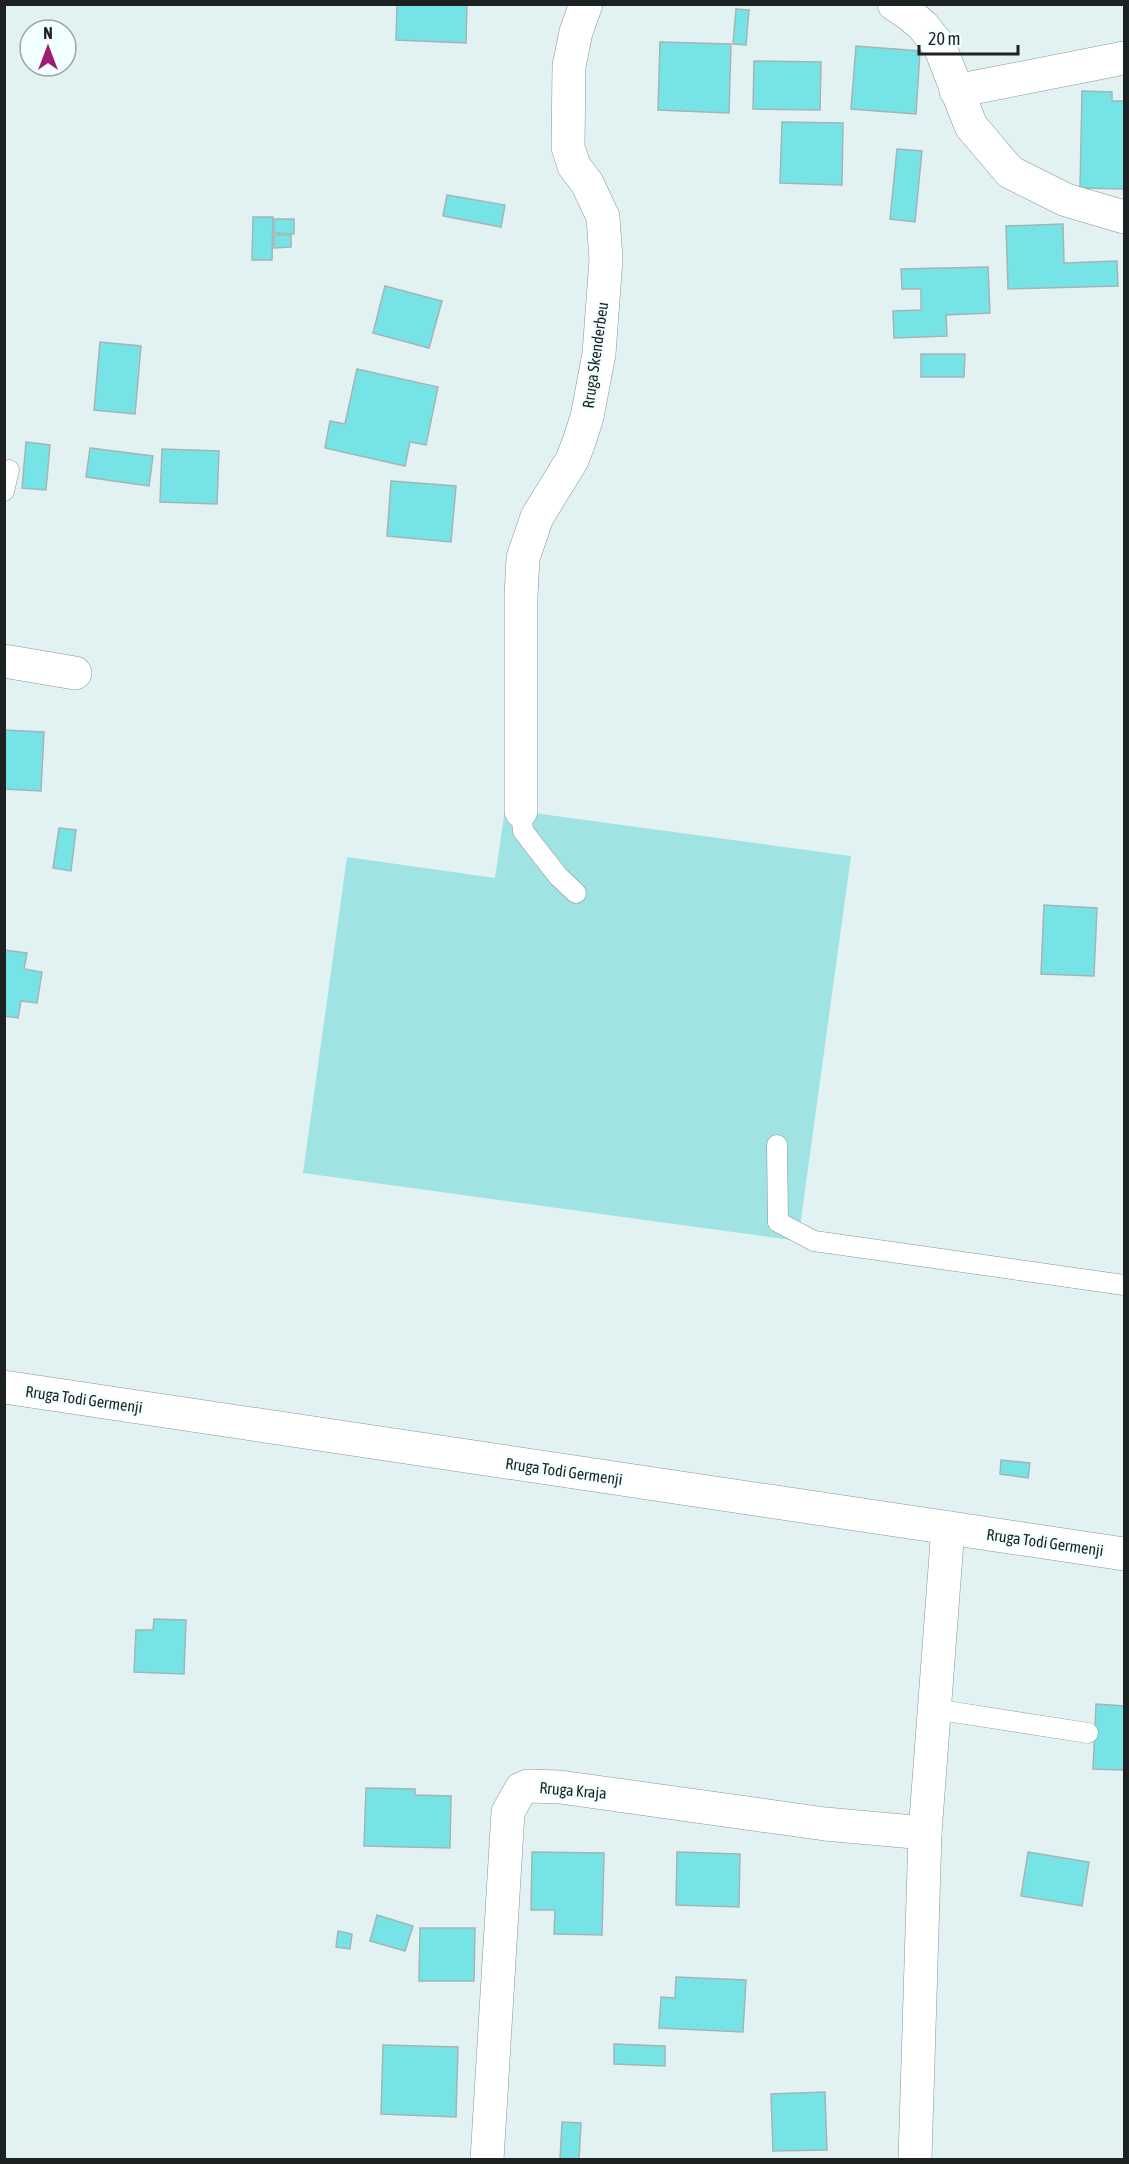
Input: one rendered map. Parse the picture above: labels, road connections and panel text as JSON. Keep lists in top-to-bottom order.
{
  "streets": {
    "street": ["Rruga Skenderbeu", "Rruga Todi Germenji", "Rruga Kraja"]
  },
  "scale_bar": "20 m",
  "north": "top"
}
